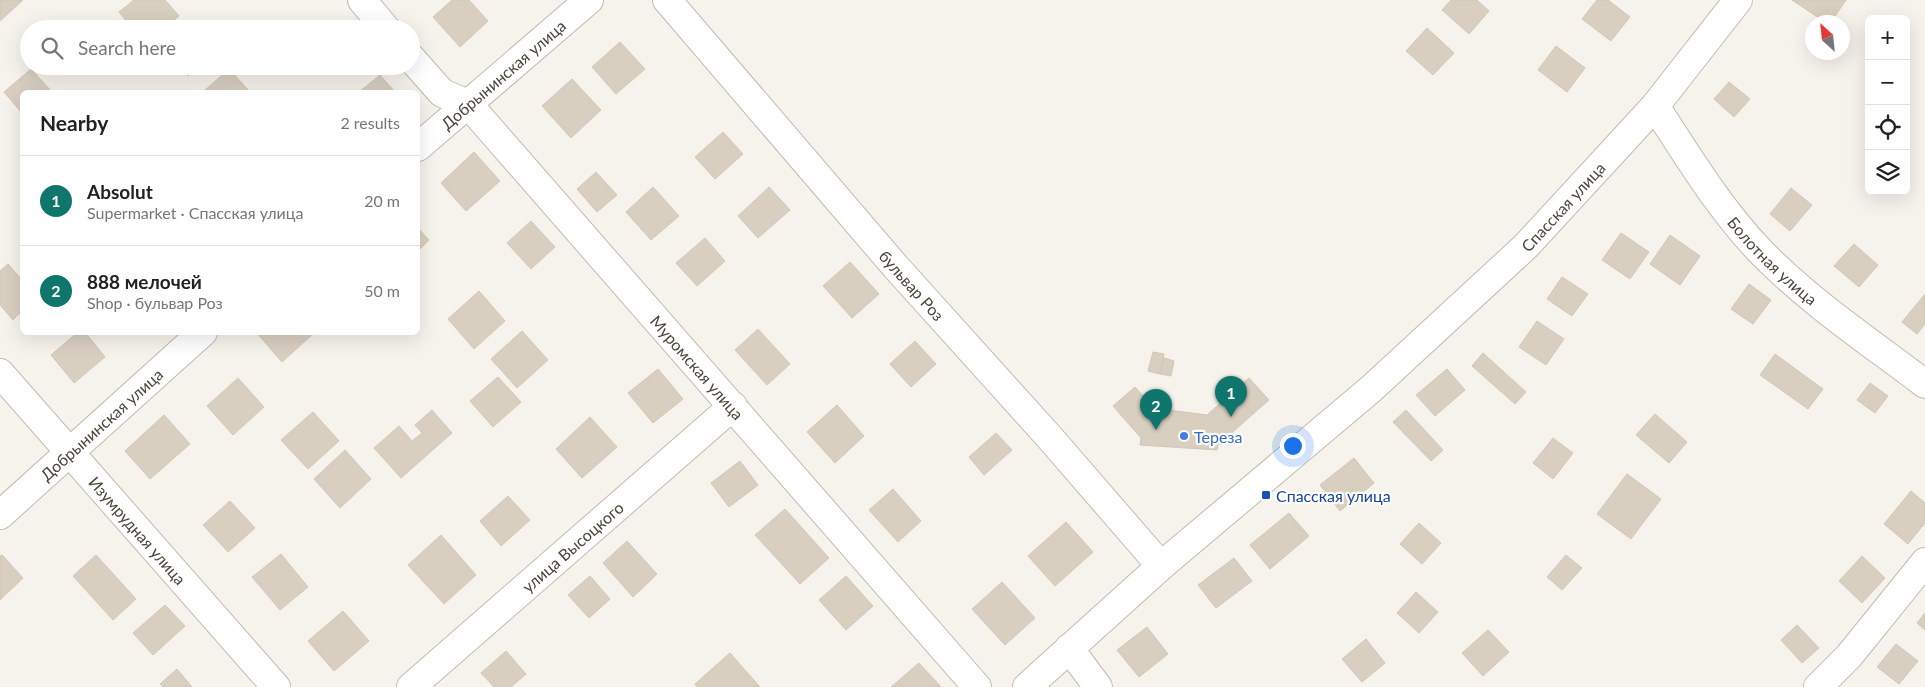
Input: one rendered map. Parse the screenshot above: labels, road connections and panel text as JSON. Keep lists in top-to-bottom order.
{
  "streets": {
    "street": [
      "Добрынинская улица",
      "Спасская улица",
      "Болотная улица",
      "бульвар Роз",
      "Муромская улица",
      "Изумрудная улица",
      "улица Высоцкого"
    ]
  },
  "crossings": [
    ["Добрынинская улица", "Муромская улица"],
    ["Добрынинская улица", "Изумрудная улица"],
    ["Спасская улица", "Болотная улица"],
    ["Спасская улица", "бульвар Роз"],
    ["Муромская улица", "улица Высоцкого"]
  ],
  "places": {
    "other": ["Тереза"],
    "transit": ["Спасская улица"]
  },
  "north": "top left",
  "page": {
    "map_buttons": ["+", "−"],
    "search": "Search here",
    "heading": ["Nearby", "2 results"],
    "list": [
      {
        "mark": "1",
        "name": "Absolut",
        "note": "Supermarket · Спасская улица",
        "value": "20 m"
      },
      {
        "mark": "2",
        "name": "888 мелочей",
        "note": "Shop · бульвар Роз",
        "value": "50 m"
      }
    ],
    "pins": ["1", "2"]
  }
}
